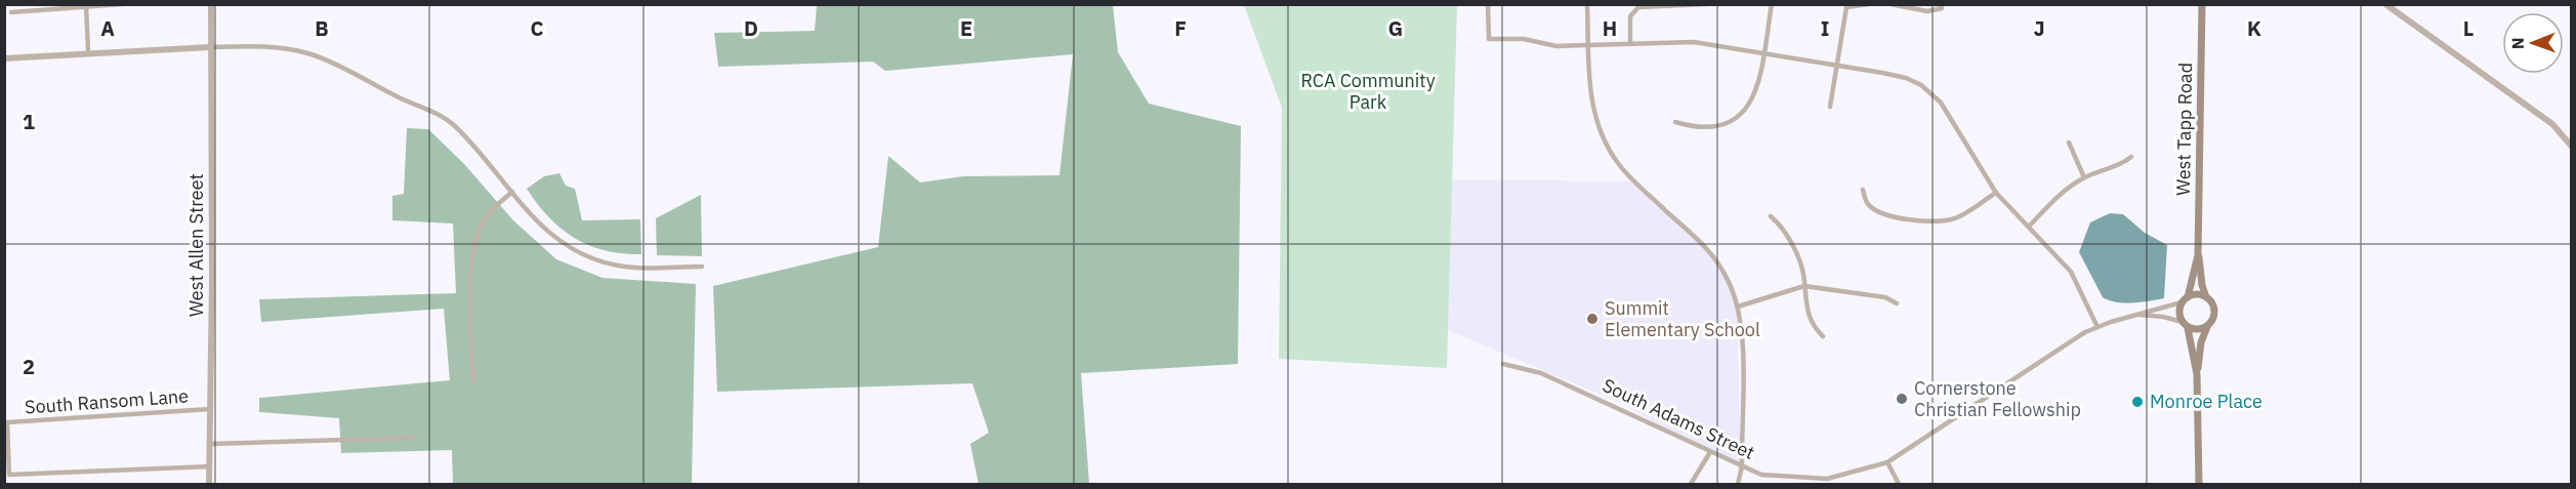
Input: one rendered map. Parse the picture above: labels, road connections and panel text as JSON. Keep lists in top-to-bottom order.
{
  "streets": {
    "main road": ["West Tapp Road"],
    "street": ["West Allen Street", "South Ransom Lane", "South Adams Street"]
  },
  "crossings": [
    ["West Tapp Road", "South Adams Street"],
    ["West Allen Street", "South Ransom Lane"]
  ],
  "parks": ["RCA Community Park"],
  "places": ["Summit Elementary School", "Cornerstone Christian Fellowship", "Monroe Place"],
  "north": "left",
  "grid": {
    "columns": [
      "A",
      "B",
      "C",
      "D",
      "E",
      "F",
      "G",
      "H",
      "I",
      "J",
      "K",
      "L"
    ],
    "rows": ["1", "2"]
  }
}
